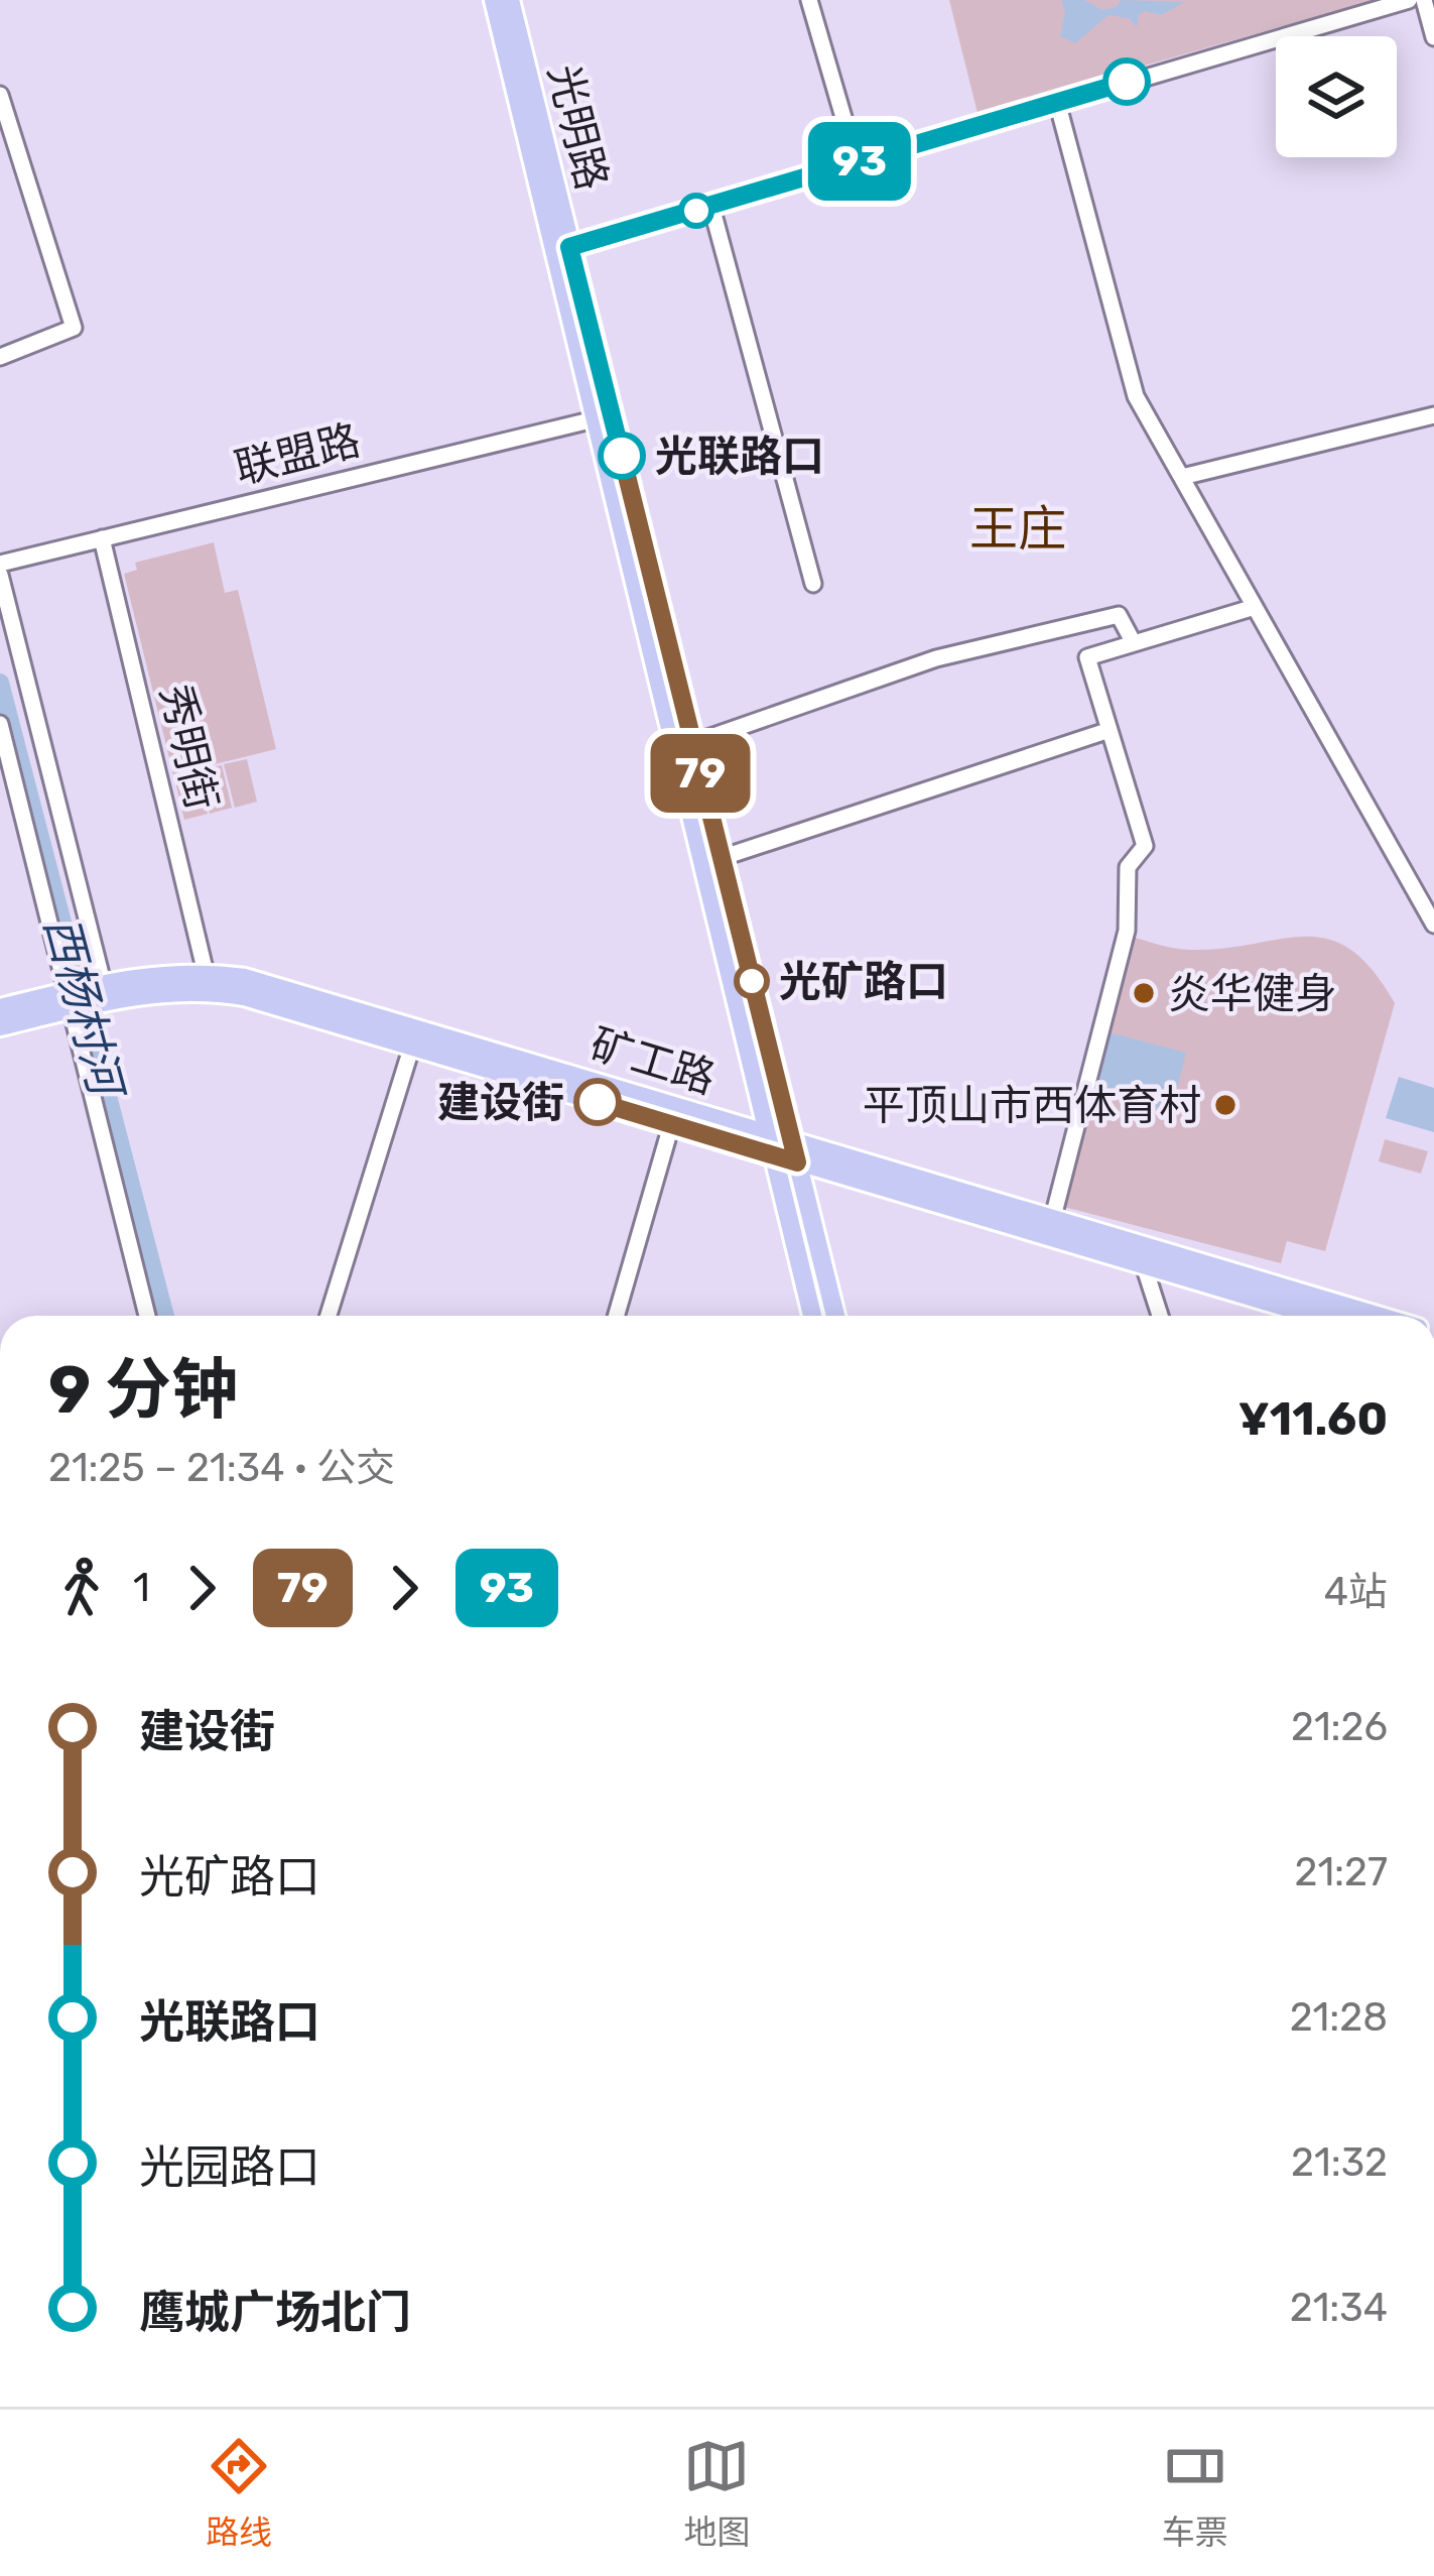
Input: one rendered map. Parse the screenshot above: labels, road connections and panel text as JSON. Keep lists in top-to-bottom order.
{
  "streets": {
    "main road": ["光明路", "矿工路"],
    "street": ["联盟路", "秀明街"]
  },
  "crossings": [
    ["光明路", "联盟路"],
    ["光明路", "矿工路"],
    ["联盟路", "秀明街"],
    ["秀明街", "矿工路"]
  ],
  "districts": ["王庄"],
  "water": ["西杨村河"],
  "places": [
    "光联路口",
    "光矿路口",
    "炎华健身",
    "建设街",
    "平顶山市西体育村"
  ],
  "lines": ["bus line 93", "bus line 79"],
  "page": {
    "on_map": ["79", "93"],
    "heading": ["9 分钟", "21:25 – 21:34 · 公交", "¥11.60"],
    "legs": [
      "1",
      "79",
      "93",
      "4站"
    ],
    "list": [
      {
        "name": "建设街",
        "value": "21:26"
      },
      {
        "name": "光矿路口",
        "value": "21:27"
      },
      {
        "name": "光联路口",
        "value": "21:28"
      },
      {
        "name": "光园路口",
        "value": "21:32"
      },
      {
        "name": "鹰城广场北门",
        "value": "21:34"
      }
    ],
    "tabs": ["路线", "地图", "车票"]
  }
}
